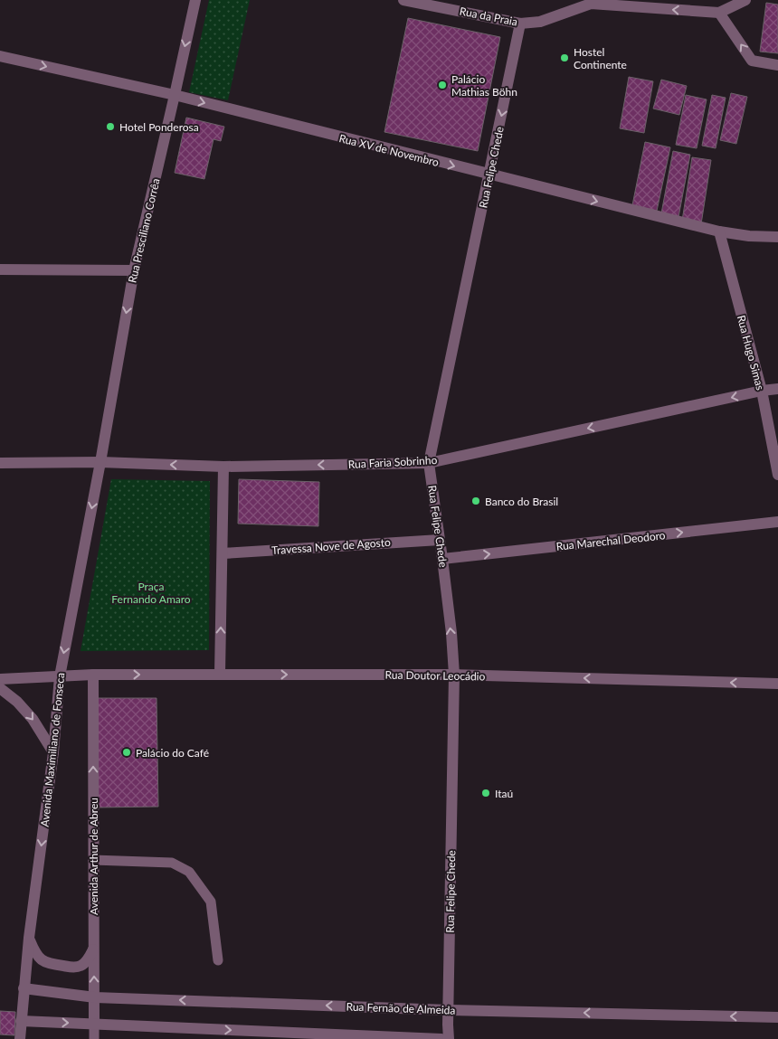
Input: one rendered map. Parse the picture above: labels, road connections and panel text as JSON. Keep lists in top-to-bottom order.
{
  "streets": {
    "street": [
      "Rua da Praia",
      "Rua XV de Novembro",
      "Rua Felipe Chede",
      "Rua Presciliano Corrêa",
      "Rua Hugo Simas",
      "Rua Faria Sobrinho",
      "Rua Marechal Deodoro",
      "Travessa Nove de Agosto",
      "Rua Doutor Leocádio",
      "Avenida Maximiliano de Fonseca",
      "Avenida Arthur de Abreu",
      "Rua Fernão de Almeida"
    ]
  },
  "crossings": [
    ["Rua da Praia", "Rua Felipe Chede"],
    ["Rua XV de Novembro", "Rua Felipe Chede"],
    ["Rua XV de Novembro", "Rua Presciliano Corrêa"],
    ["Rua XV de Novembro", "Rua Hugo Simas"],
    ["Rua Felipe Chede", "Rua Faria Sobrinho"],
    ["Rua Felipe Chede", "Rua Marechal Deodoro"],
    ["Rua Felipe Chede", "Travessa Nove de Agosto"],
    ["Rua Felipe Chede", "Rua Doutor Leocádio"],
    ["Rua Felipe Chede", "Rua Fernão de Almeida"],
    ["Rua Presciliano Corrêa", "Rua Faria Sobrinho"],
    ["Rua Presciliano Corrêa", "Avenida Maximiliano de Fonseca"],
    ["Rua Hugo Simas", "Rua Faria Sobrinho"],
    ["Rua Faria Sobrinho", "Avenida Maximiliano de Fonseca"],
    ["Rua Doutor Leocádio", "Avenida Maximiliano de Fonseca"],
    ["Rua Doutor Leocádio", "Avenida Arthur de Abreu"],
    ["Avenida Maximiliano de Fonseca", "Rua Fernão de Almeida"],
    ["Avenida Arthur de Abreu", "Rua Fernão de Almeida"]
  ],
  "one_way": [
    "Rua da Praia",
    "Rua XV de Novembro",
    "Rua Presciliano Corrêa",
    "Rua Faria Sobrinho",
    "Rua Marechal Deodoro",
    "Avenida Maximiliano de Fonseca",
    "Avenida Arthur de Abreu"
  ],
  "parks": ["Praça Fernando Amaro"],
  "places": [
    "Hostel Continente",
    "Palácio Mathias Böhn",
    "Hotel Ponderosa",
    "Banco do Brasil",
    "Palácio do Café",
    "Itaú"
  ]
}
